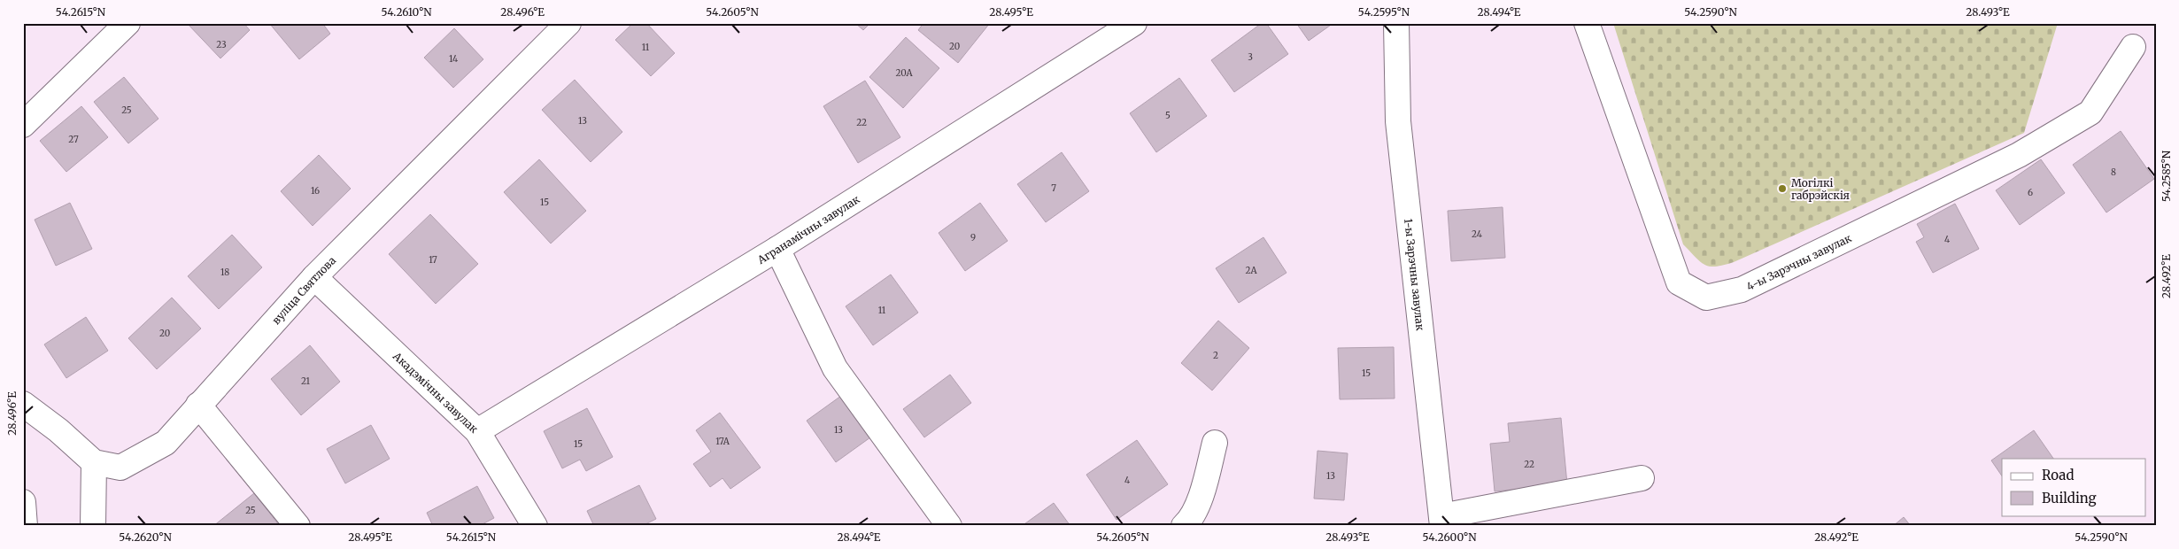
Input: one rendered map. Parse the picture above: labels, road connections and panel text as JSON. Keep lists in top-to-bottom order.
{
  "streets": {
    "street": [
      "Агранамічны завулак",
      "4-ы Зарэчны завулак",
      "1-ы Зарэчны завулак",
      "вуліца Святлова",
      "Акадэмічны завулак"
    ]
  },
  "crossings": [
    ["Агранамічны завулак", "Акадэмічны завулак"],
    ["вуліца Святлова", "Акадэмічны завулак"]
  ],
  "places": ["Могілкі габрэйскія"],
  "house_numbers": [
    "23",
    "20",
    "11",
    "3",
    "14",
    "20А",
    "25",
    "5",
    "13",
    "22",
    "27",
    "8",
    "7",
    "16",
    "6",
    "15",
    "24",
    "9",
    "4",
    "17",
    "2А",
    "18",
    "11",
    "20",
    "2",
    "15",
    "21",
    "13",
    "17А",
    "15",
    "22",
    "13",
    "4",
    "25"
  ],
  "legend": ["Road", "Building"],
  "coordinates": [
    "54.2615°N",
    "54.2610°N",
    "28.496°E",
    "54.2605°N",
    "28.495°E",
    "54.2595°N",
    "28.494°E",
    "54.2590°N",
    "28.493°E",
    "54.2585°N",
    "28.492°E",
    "54.2620°N",
    "54.2600°N"
  ]
}
